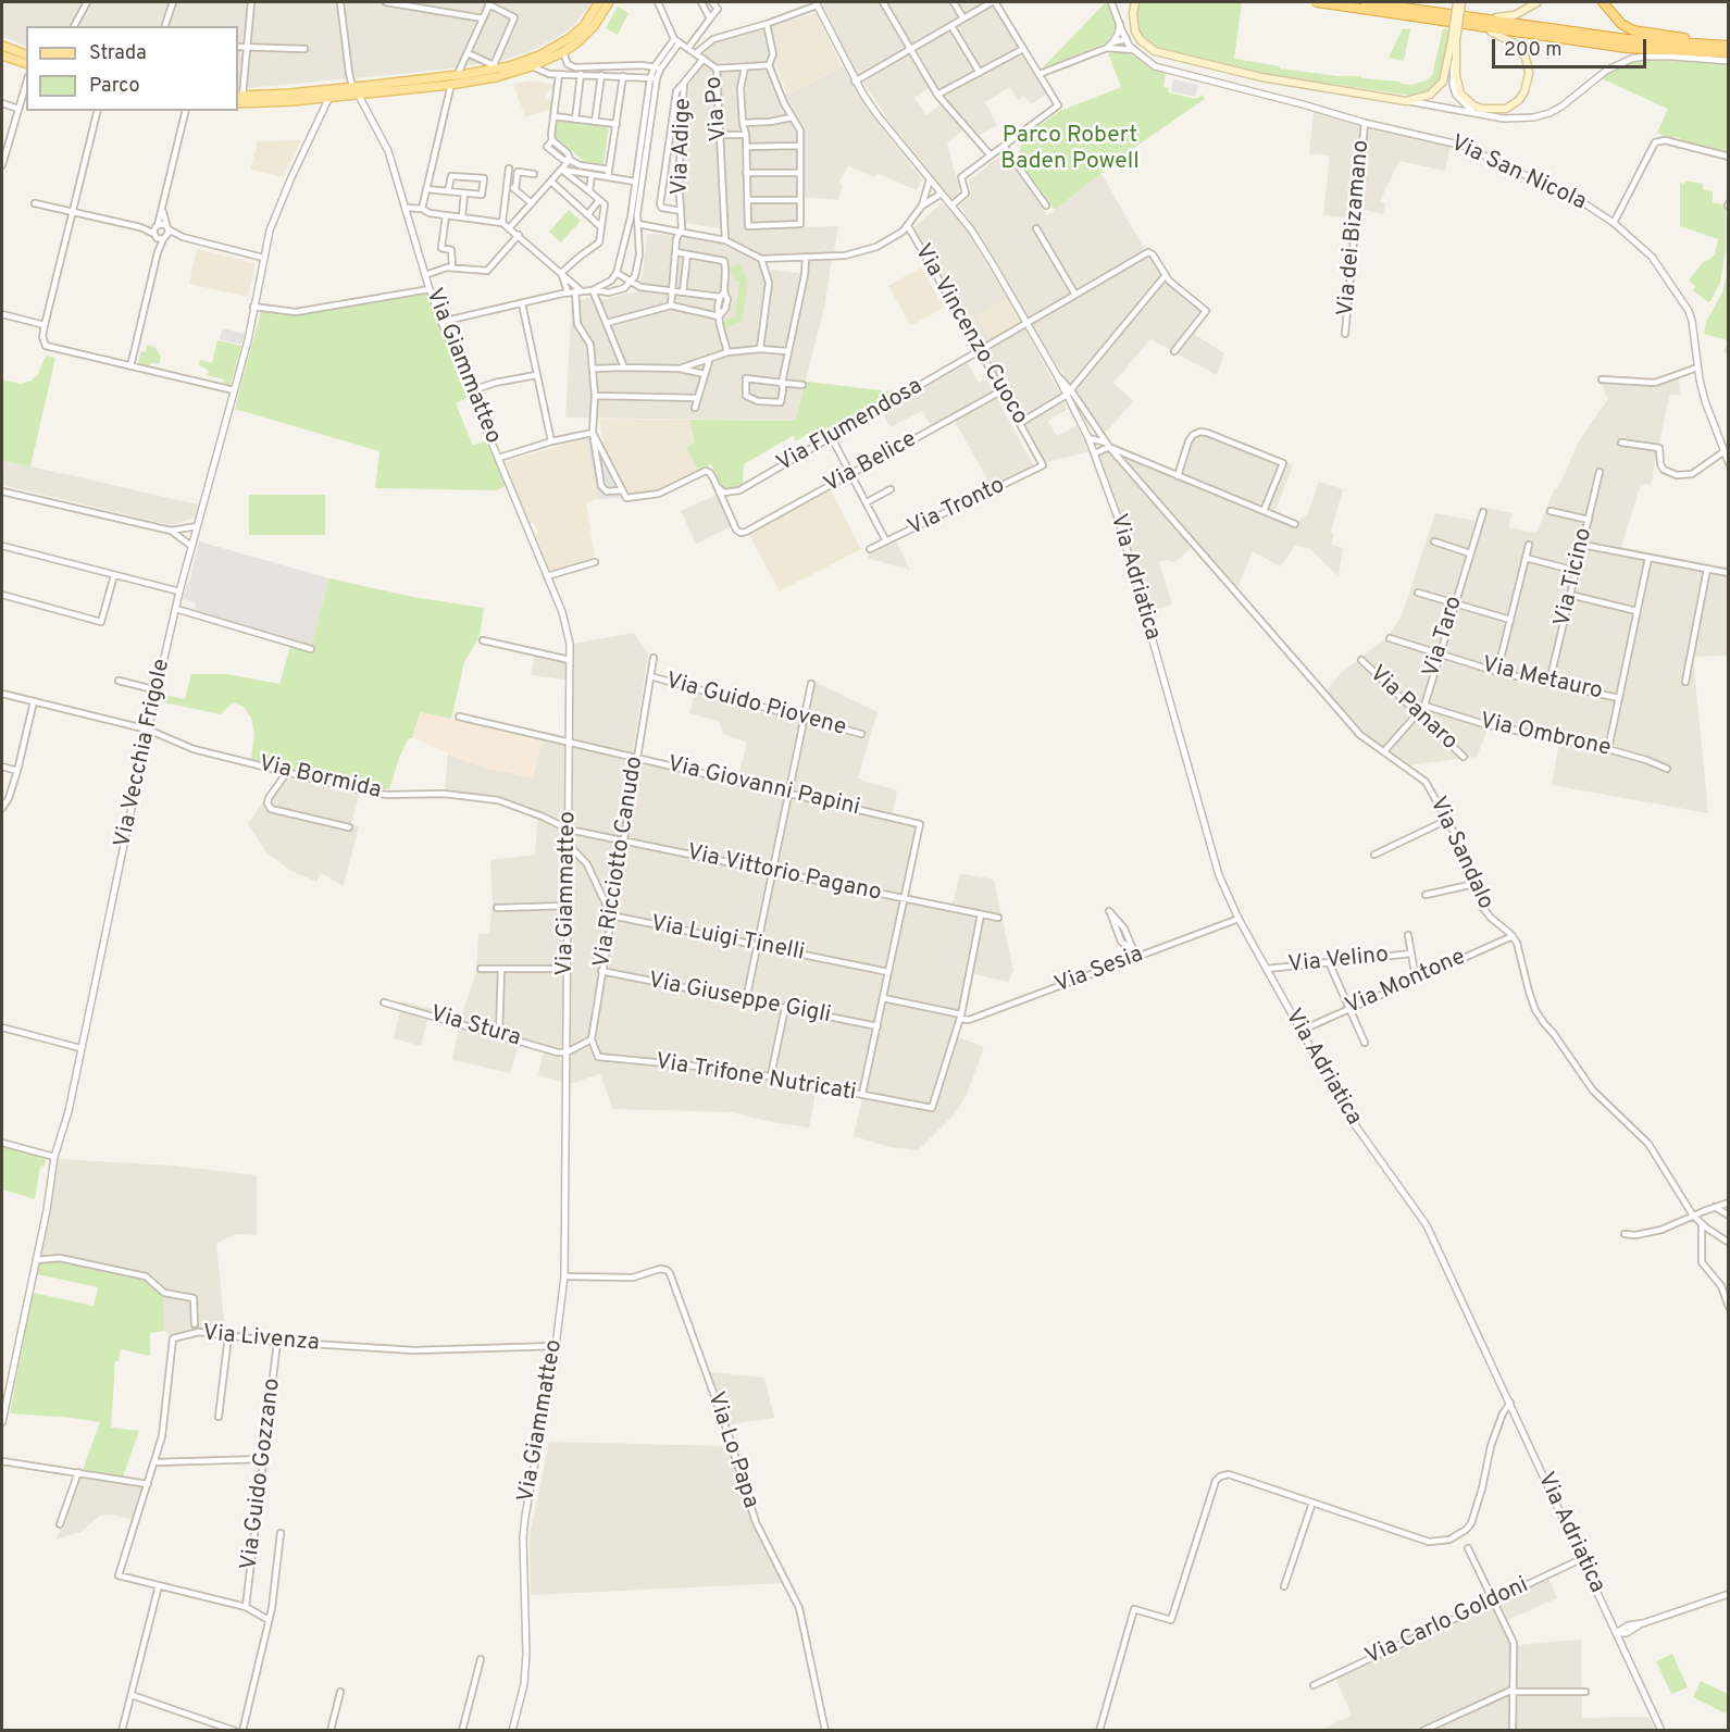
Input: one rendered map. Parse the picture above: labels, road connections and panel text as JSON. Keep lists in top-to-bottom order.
{
  "streets": {
    "street": [
      "Via Po",
      "Via Adige",
      "Via San Nicola",
      "Via dei Bizamano",
      "Via Vincenzo Cuoco",
      "Via Giammatteo",
      "Via Flumendosa",
      "Via Belice",
      "Via Tronto",
      "Via Adriatica",
      "Via Ticino",
      "Via Taro",
      "Via Metauro",
      "Via Guido Piovene",
      "Via Panaro",
      "Via Ombrone",
      "Via Vecchia Frigole",
      "Via Bormida",
      "Via Giovanni Papini",
      "Via Sandalo",
      "Via Ricciotto Canudo",
      "Via Vittorio Pagano",
      "Via Luigi Tinelli",
      "Via Velino",
      "Via Sesia",
      "Via Montone",
      "Via Giuseppe Gigli",
      "Via Stura",
      "Via Trifone Nutricati",
      "Via Livenza",
      "Via Lo Papa",
      "Via Guido Gozzano",
      "Via Carlo Goldoni"
    ]
  },
  "crossings": [
    ["Via Po", "Via Adige"],
    ["Via San Nicola", "Via dei Bizamano"],
    ["Via Vincenzo Cuoco", "Via Flumendosa"],
    ["Via Vincenzo Cuoco", "Via Belice"],
    ["Via Vincenzo Cuoco", "Via Tronto"],
    ["Via Vincenzo Cuoco", "Via Adriatica"],
    ["Via Giammatteo", "Via Bormida"],
    ["Via Giammatteo", "Via Giovanni Papini"],
    ["Via Giammatteo", "Via Vittorio Pagano"],
    ["Via Giammatteo", "Via Stura"],
    ["Via Giammatteo", "Via Livenza"],
    ["Via Giammatteo", "Via Lo Papa"],
    ["Via Flumendosa", "Via Belice"],
    ["Via Flumendosa", "Via Adriatica"],
    ["Via Adriatica", "Via Sandalo"],
    ["Via Adriatica", "Via Velino"],
    ["Via Adriatica", "Via Sesia"],
    ["Via Adriatica", "Via Montone"],
    ["Via Adriatica", "Via Carlo Goldoni"],
    ["Via Ticino", "Via Metauro"],
    ["Via Taro", "Via Metauro"],
    ["Via Taro", "Via Panaro"],
    ["Via Taro", "Via Ombrone"],
    ["Via Taro", "Via Sandalo"],
    ["Via Guido Piovene", "Via Ricciotto Canudo"],
    ["Via Vecchia Frigole", "Via Bormida"],
    ["Via Bormida", "Via Vittorio Pagano"],
    ["Via Giovanni Papini", "Via Ricciotto Canudo"],
    ["Via Giovanni Papini", "Via Vittorio Pagano"],
    ["Via Sandalo", "Via Montone"],
    ["Via Ricciotto Canudo", "Via Vittorio Pagano"],
    ["Via Ricciotto Canudo", "Via Luigi Tinelli"],
    ["Via Ricciotto Canudo", "Via Giuseppe Gigli"],
    ["Via Ricciotto Canudo", "Via Trifone Nutricati"],
    ["Via Velino", "Via Montone"],
    ["Via Sesia", "Via Trifone Nutricati"],
    ["Via Livenza", "Via Guido Gozzano"]
  ],
  "parks": ["Parco Robert Baden Powell"],
  "legend": ["Strada", "Parco"],
  "scale_bar": "200 m"
}
